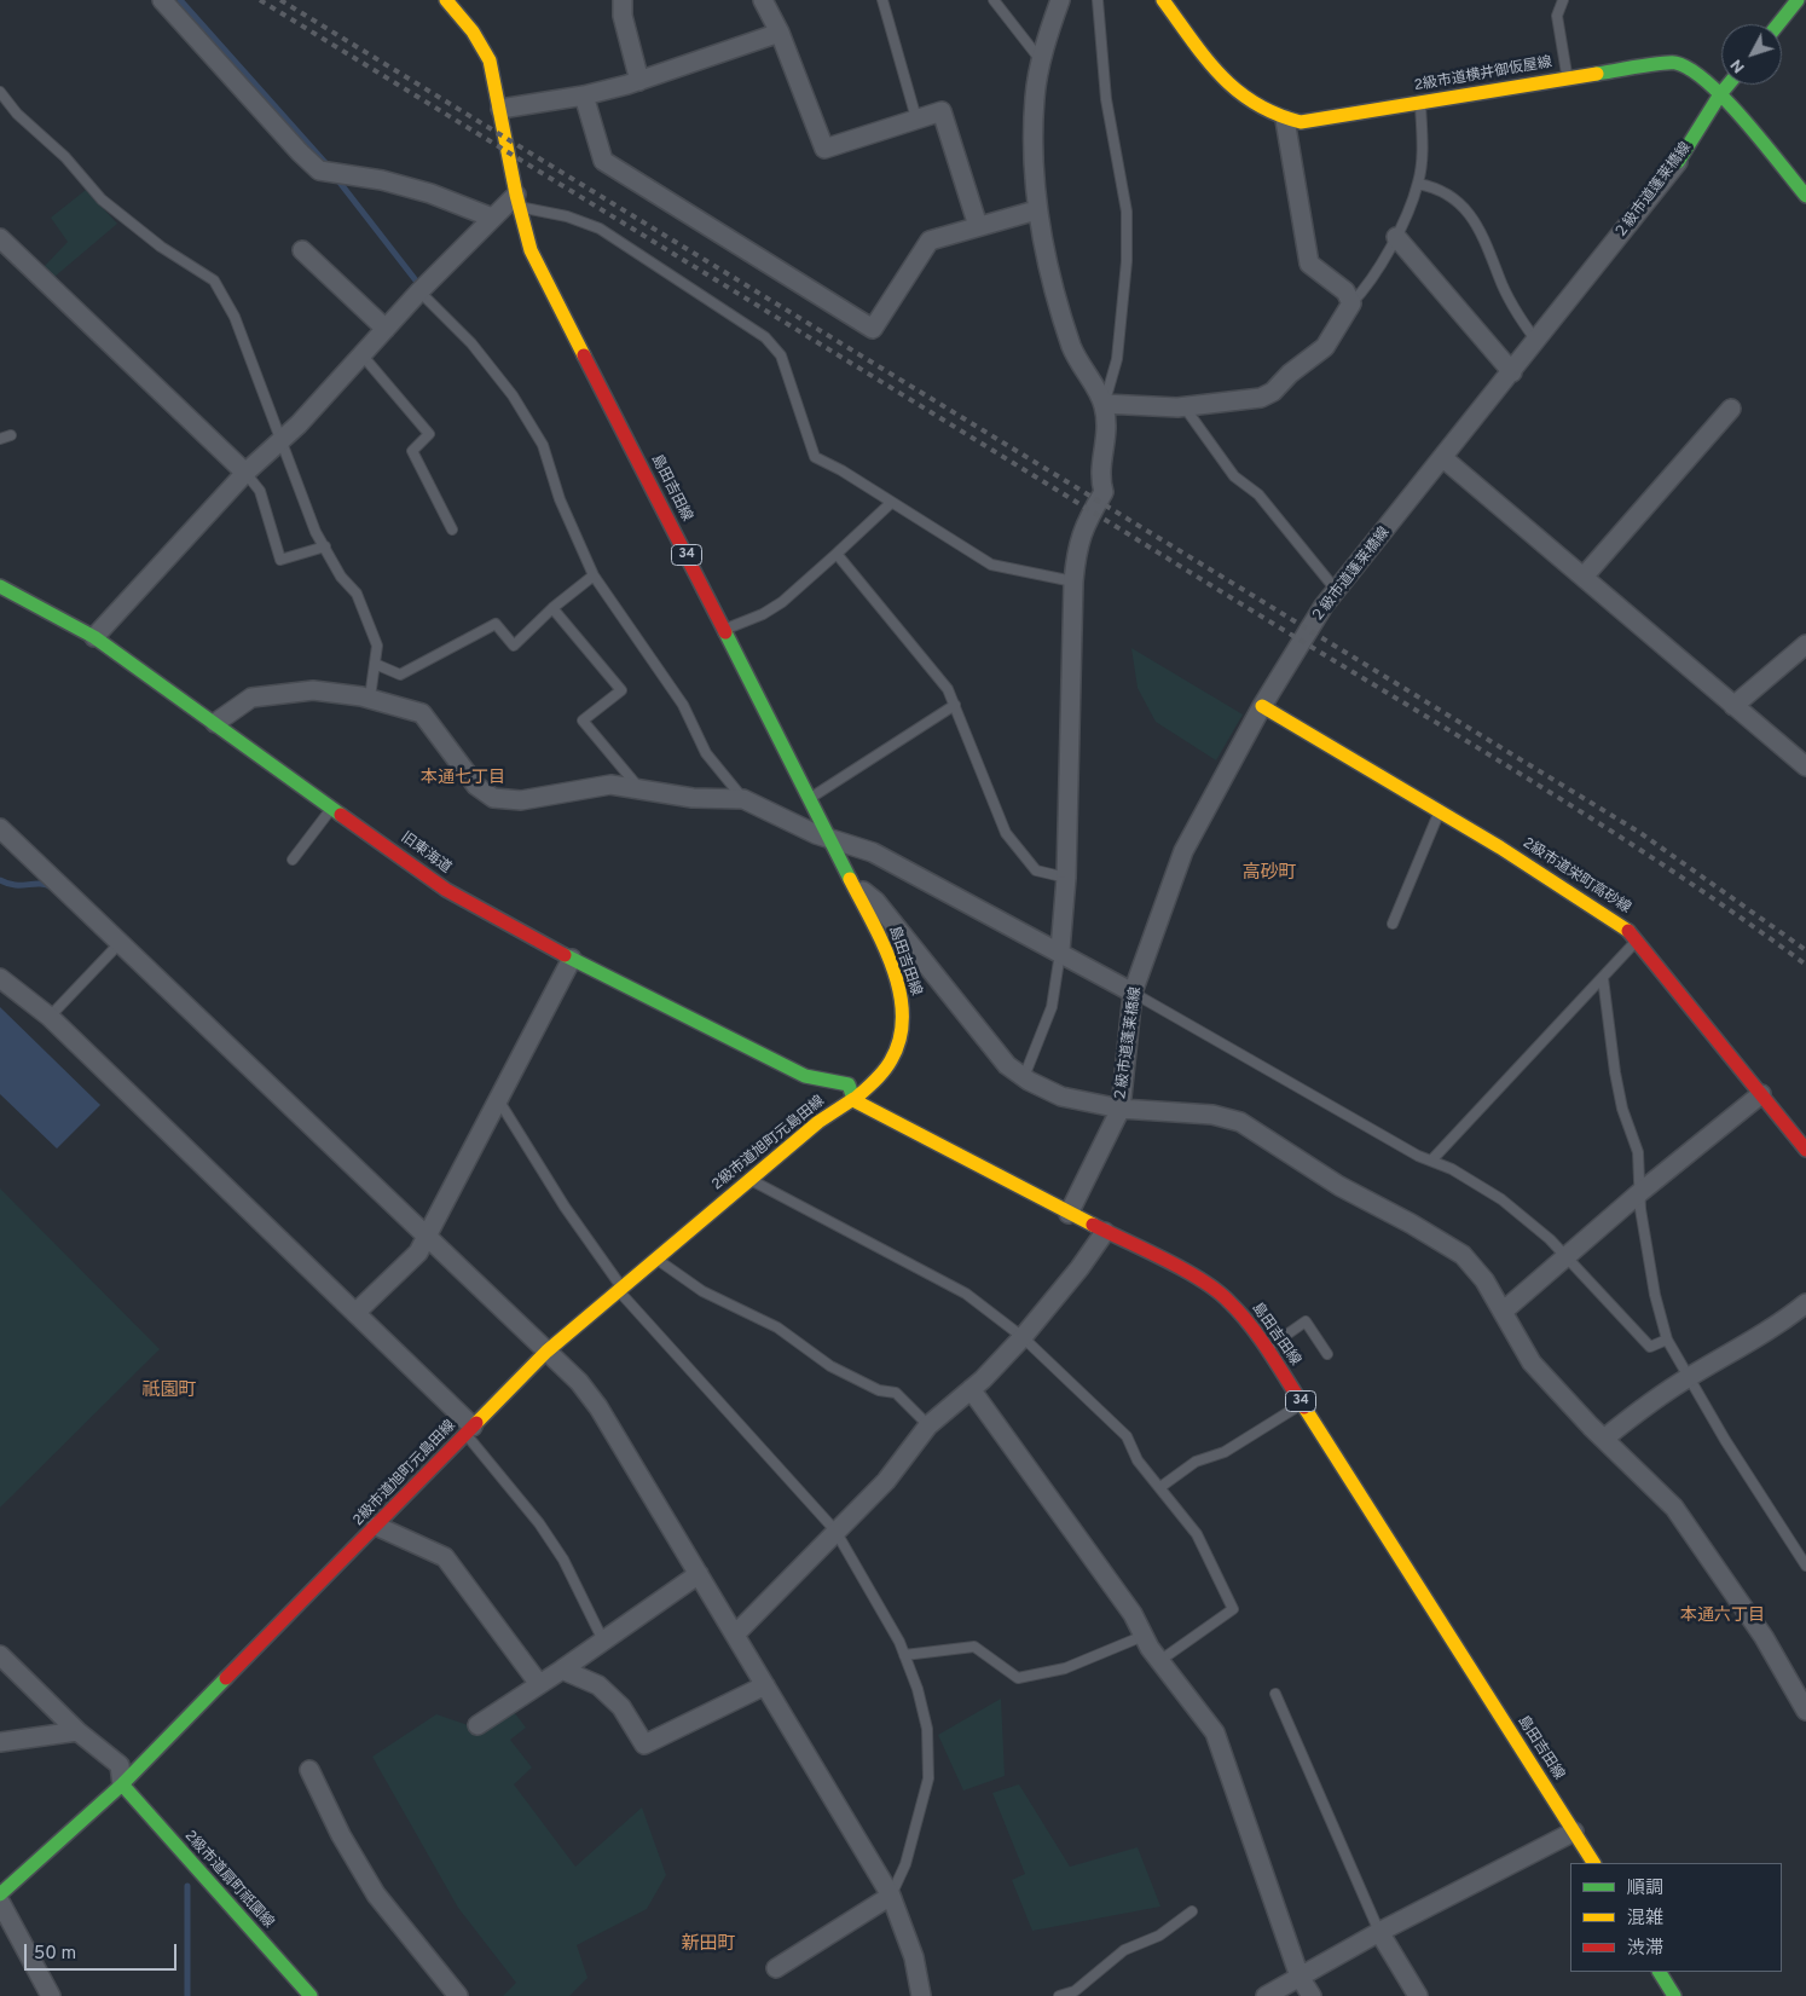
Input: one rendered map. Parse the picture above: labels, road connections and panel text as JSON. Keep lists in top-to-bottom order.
{
  "streets": {
    "street": [
      "2級市道横井御仮屋線",
      "２級市道蓬莱橋線",
      "島田吉田線",
      "34",
      "旧東海道",
      "2級市道栄町高砂線",
      "2級市道旭町元島田線",
      "2級市道扇町祇園線"
    ]
  },
  "crossings": [
    ["2級市道横井御仮屋線", "２級市道蓬莱橋線"],
    ["２級市道蓬莱橋線", "島田吉田線"],
    ["２級市道蓬莱橋線", "2級市道栄町高砂線"],
    ["島田吉田線", "旧東海道"],
    ["島田吉田線", "2級市道旭町元島田線"],
    ["旧東海道", "2級市道旭町元島田線"],
    ["2級市道旭町元島田線", "2級市道扇町祇園線"]
  ],
  "districts": [
    "本通七丁目",
    "高砂町",
    "祇園町",
    "本通六丁目",
    "新田町"
  ],
  "legend": ["順調", "混雑", "渋滞"],
  "scale_bar": "50 m",
  "north": "bottom left"
}
